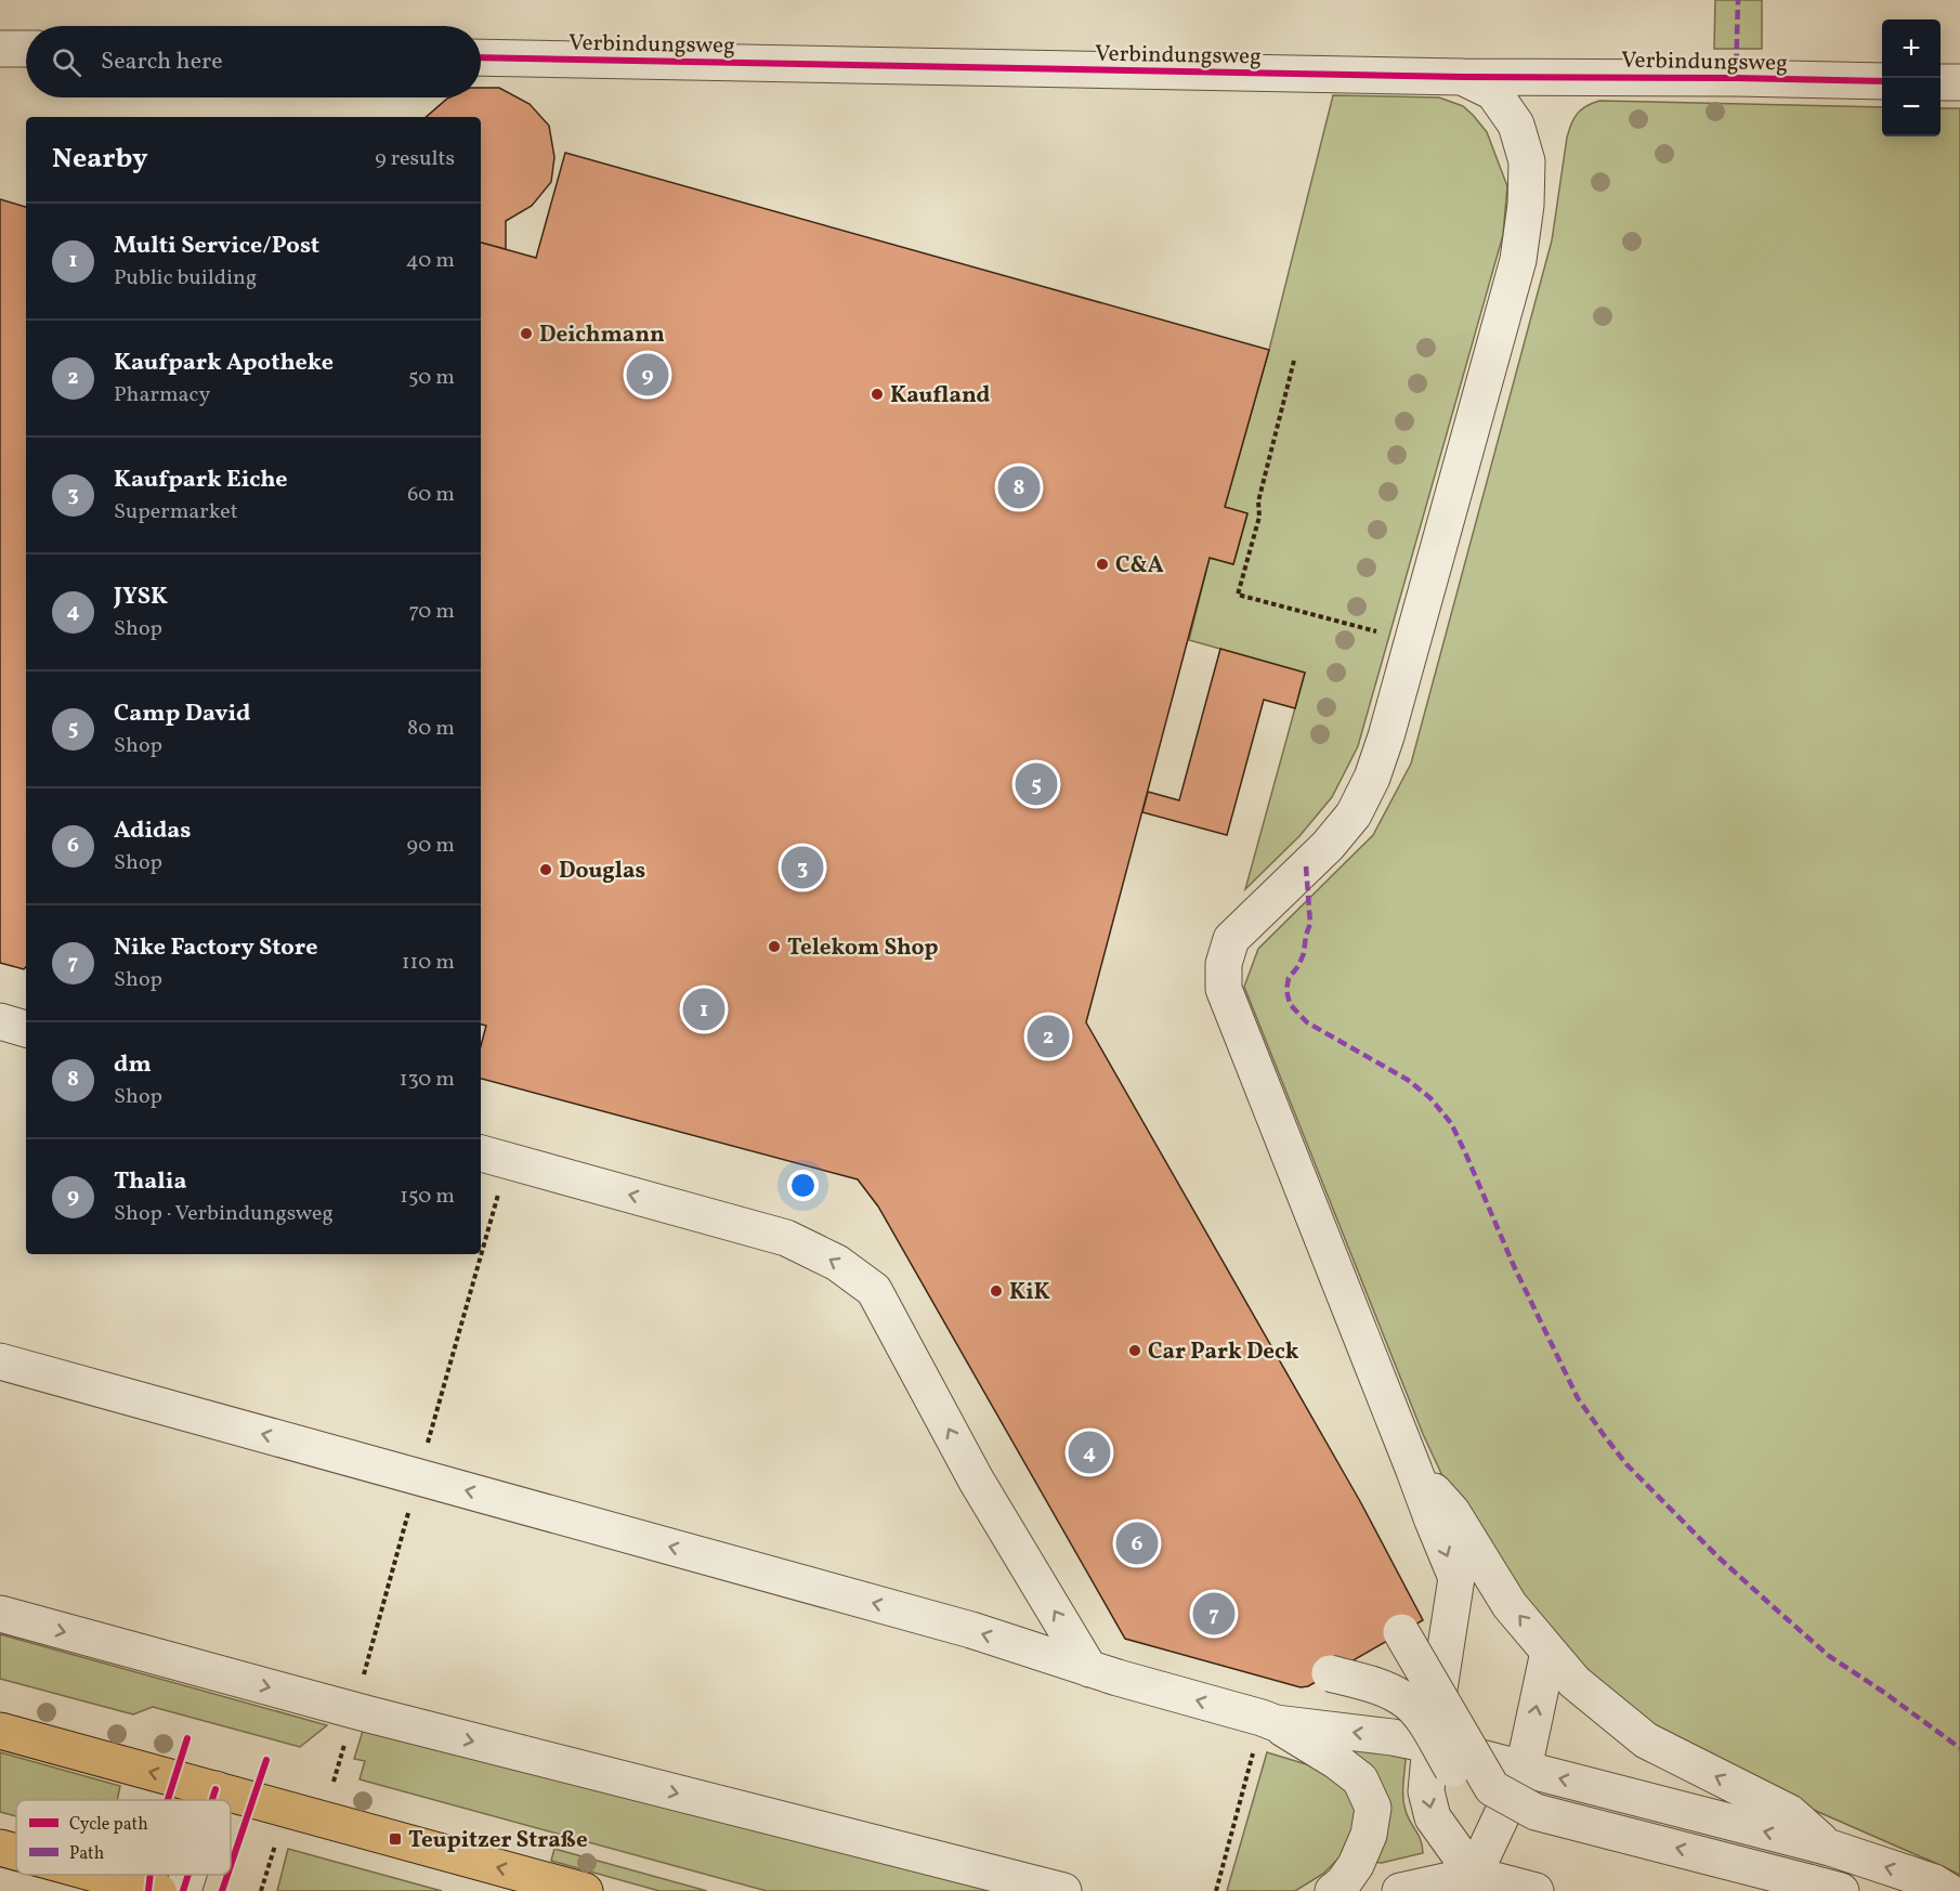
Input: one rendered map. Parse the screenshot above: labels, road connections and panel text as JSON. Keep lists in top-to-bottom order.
{
  "streets": {
    "street": ["Verbindungsweg"]
  },
  "places": {
    "other": [
      "Deichmann",
      "Kaufland",
      "C&A",
      "Douglas",
      "Telekom Shop",
      "KiK",
      "Car Park Deck"
    ],
    "transit": ["Teupitzer Straße"]
  },
  "legend": ["Cycle path", "Path"],
  "page": {
    "map_buttons": ["+", "−"],
    "search": "Search here",
    "heading": ["Nearby", "9 results"],
    "list": [
      {
        "mark": "1",
        "name": "Multi Service/Post",
        "note": "Public building",
        "value": "40 m"
      },
      {
        "mark": "2",
        "name": "Kaufpark Apotheke",
        "note": "Pharmacy",
        "value": "50 m"
      },
      {
        "mark": "3",
        "name": "Kaufpark Eiche",
        "note": "Supermarket",
        "value": "60 m"
      },
      {
        "mark": "4",
        "name": "JYSK",
        "note": "Shop",
        "value": "70 m"
      },
      {
        "mark": "5",
        "name": "Camp David",
        "note": "Shop",
        "value": "80 m"
      },
      {
        "mark": "6",
        "name": "Adidas",
        "note": "Shop",
        "value": "90 m"
      },
      {
        "mark": "7",
        "name": "Nike Factory Store",
        "note": "Shop",
        "value": "110 m"
      },
      {
        "mark": "8",
        "name": "dm",
        "note": "Shop",
        "value": "130 m"
      },
      {
        "mark": "9",
        "name": "Thalia",
        "note": "Shop · Verbindungsweg",
        "value": "150 m"
      }
    ],
    "pins": [
      "9",
      "8",
      "5",
      "3",
      "1",
      "2",
      "4",
      "6",
      "7"
    ]
  }
}
